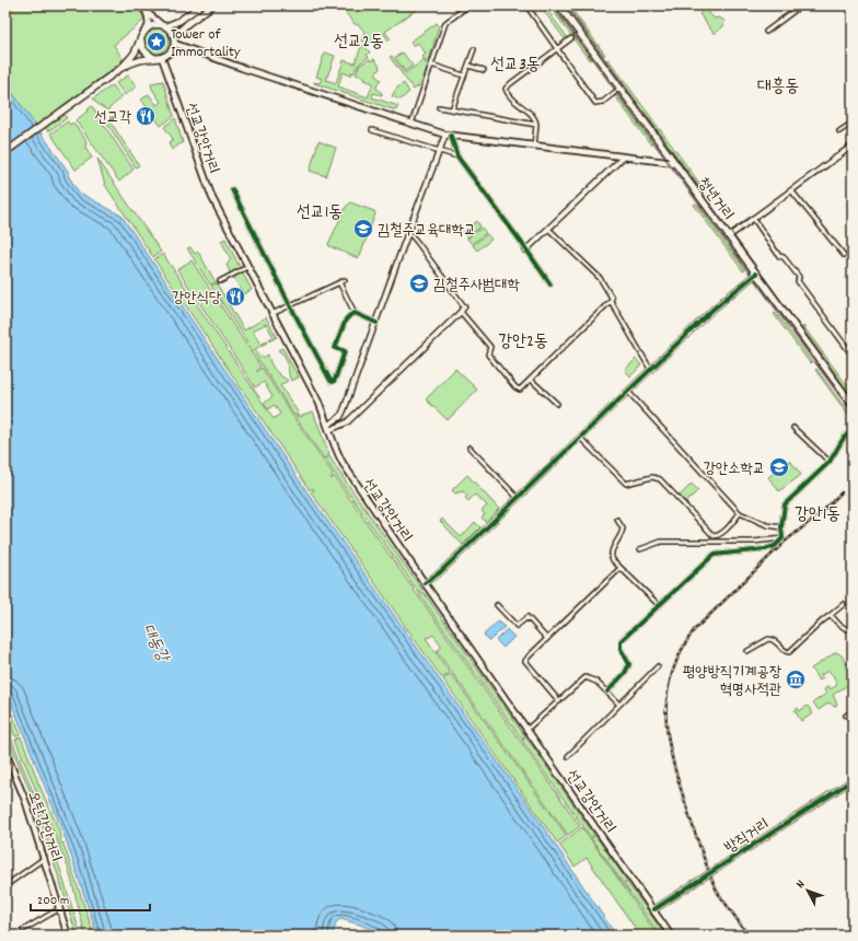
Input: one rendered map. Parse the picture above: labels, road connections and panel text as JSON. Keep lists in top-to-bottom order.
{
  "streets": {
    "main road": ["선교강안거리", "청년거리", "오탄강안거리"],
    "street": ["방직거리"]
  },
  "crossings": [
    ["선교강안거리", "방직거리"]
  ],
  "districts": [
    "선교2동",
    "선교3동",
    "대흥동",
    "선교1동",
    "강안2동",
    "강안1동"
  ],
  "water": ["대동강"],
  "places": {
    "place": ["Tower of Immortality"],
    "restaurant": ["선교각", "강안식당"],
    "school or university": ["김철주교육대학교", "김철주사범대학", "강안소학교"],
    "museum": ["평양방직기계공장 혁명사적관"]
  },
  "scale_bar": "200 m",
  "north": "top left"
}
